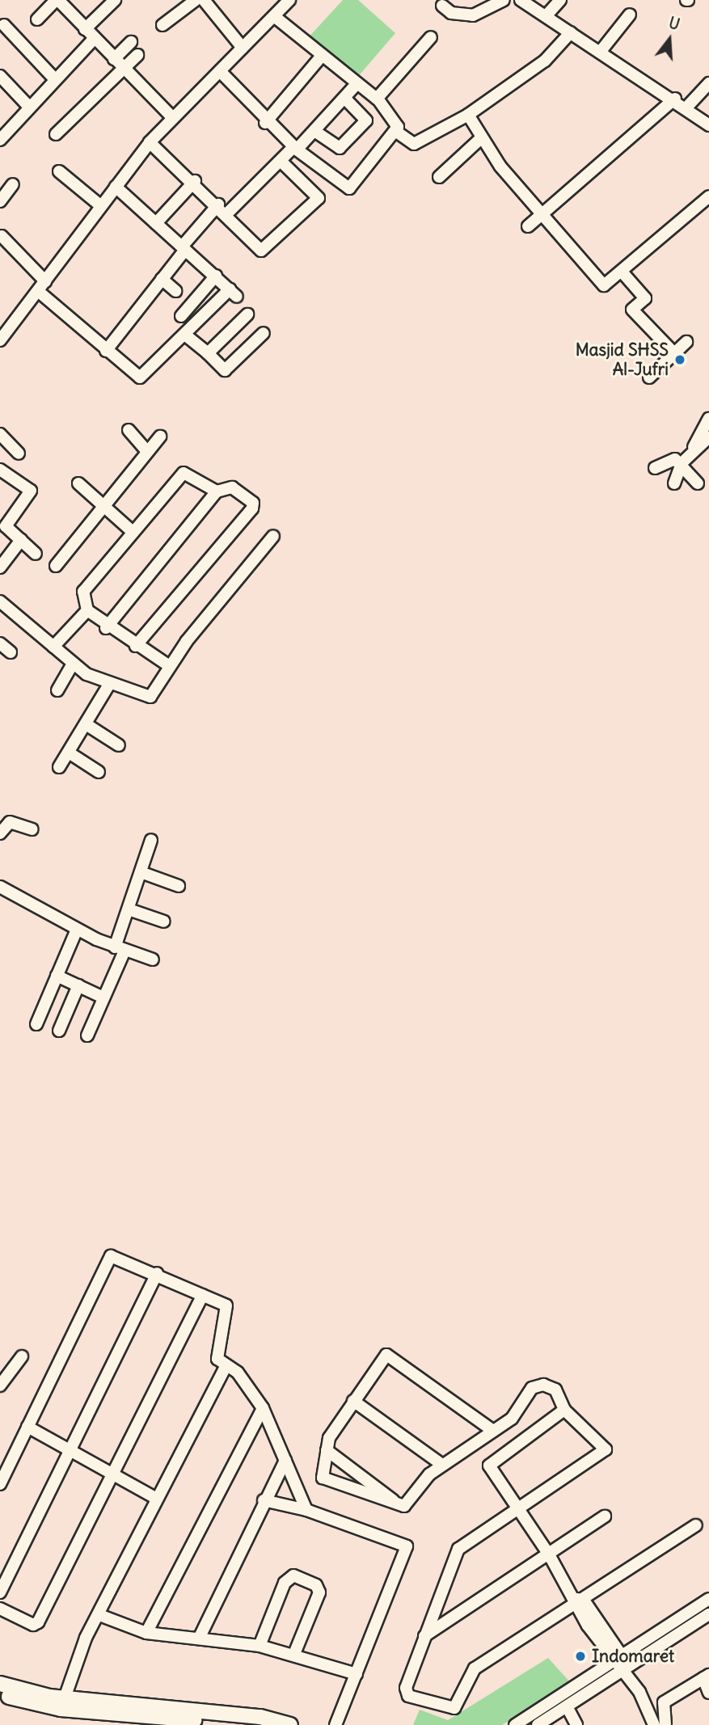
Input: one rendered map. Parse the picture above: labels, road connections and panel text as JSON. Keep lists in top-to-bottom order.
{
  "places": ["Masjid SHSS Al-Jufri", "Indomaret"],
  "north": "top"
}
